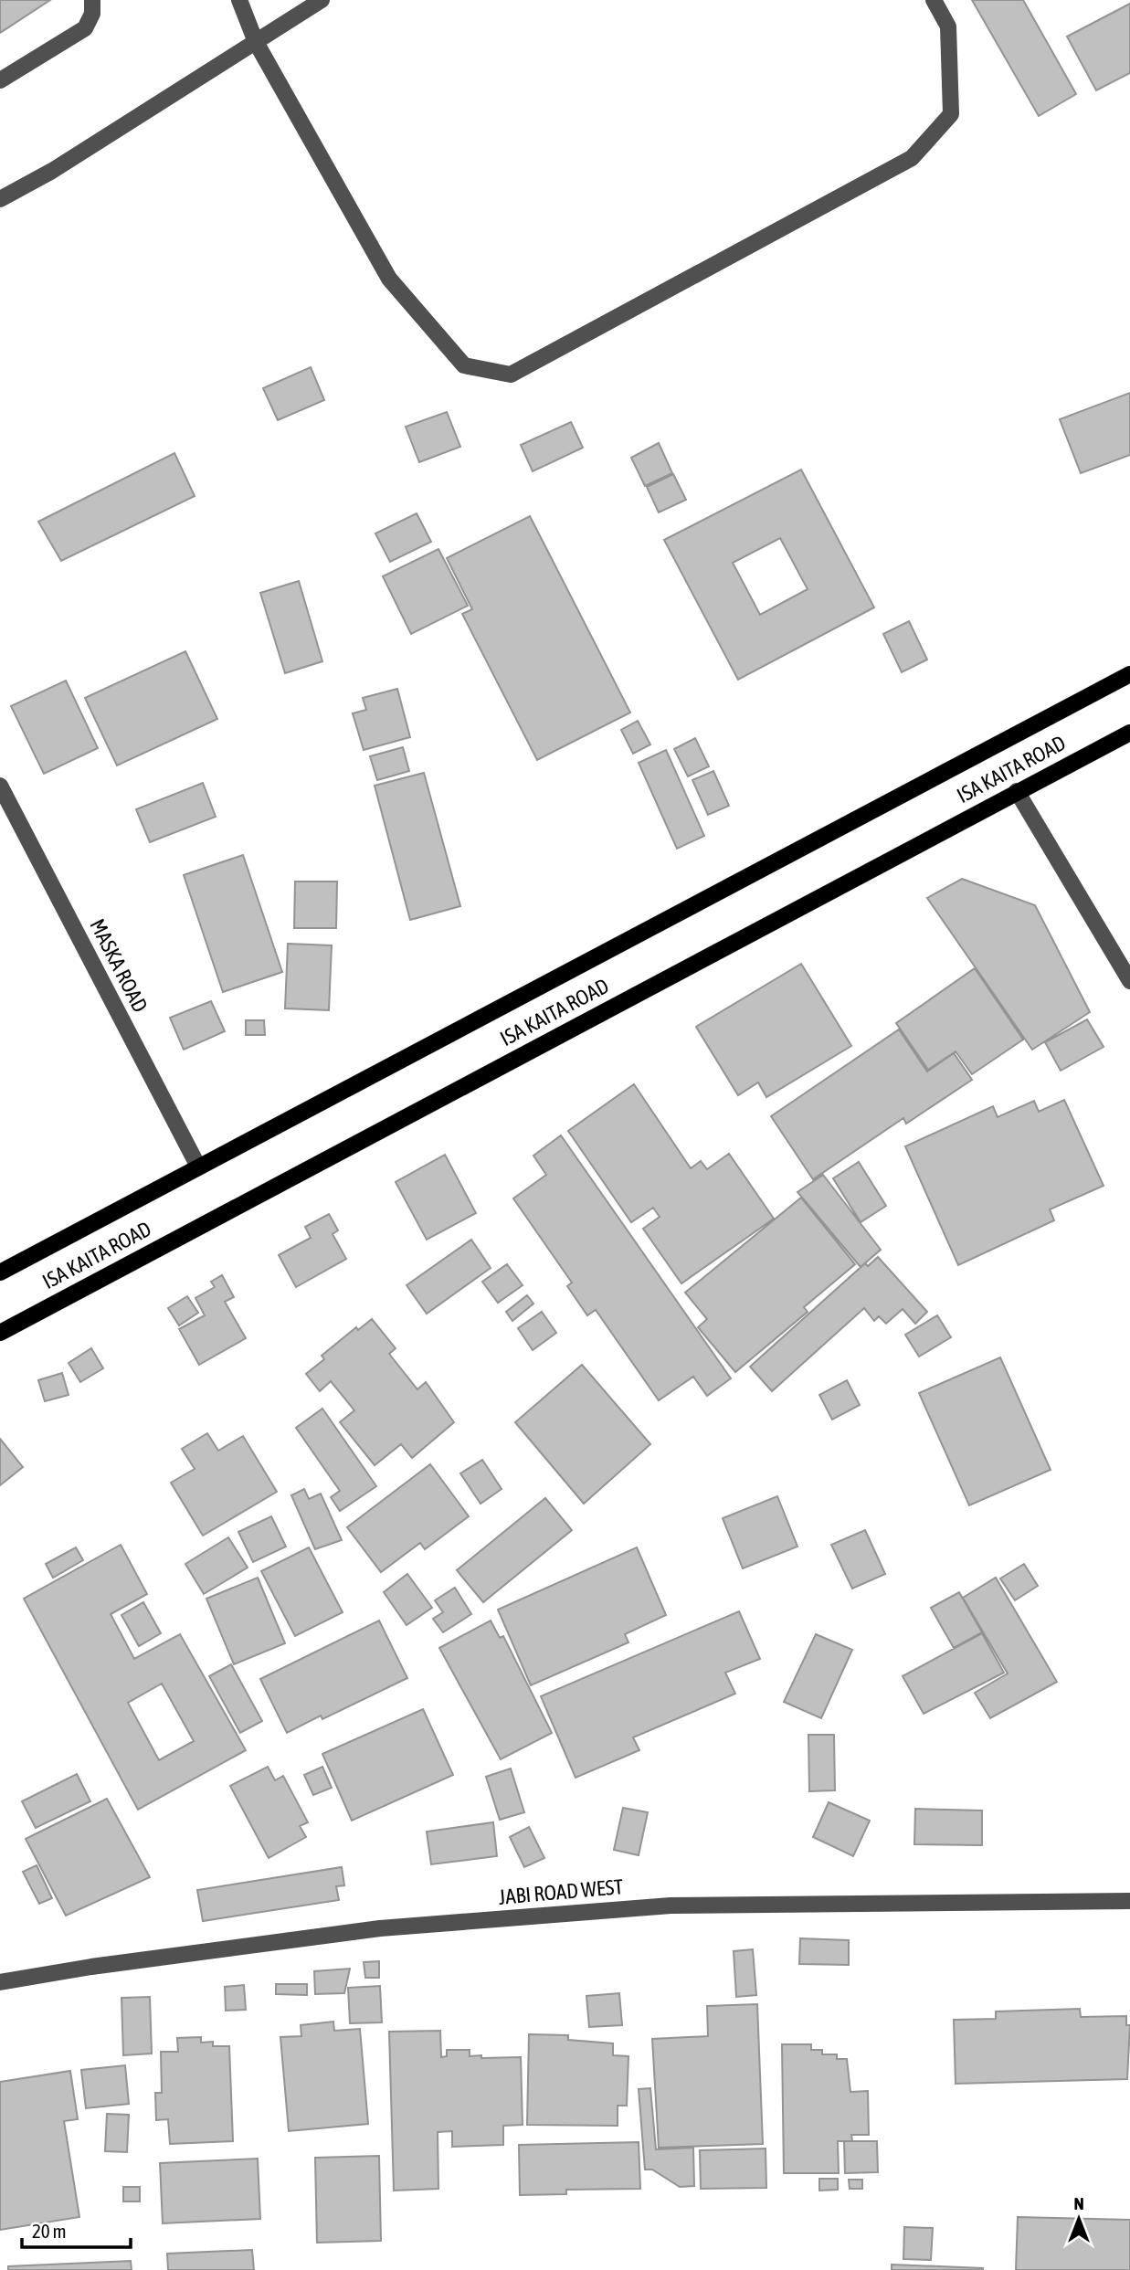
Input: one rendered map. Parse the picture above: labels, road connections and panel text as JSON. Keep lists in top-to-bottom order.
{
  "streets": {
    "main road": ["ISA KAITA ROAD"],
    "street": ["MASKA ROAD", "JABI ROAD WEST"]
  },
  "crossings": [
    ["ISA KAITA ROAD", "MASKA ROAD"]
  ],
  "scale_bar": "20 m",
  "north": "top"
}
